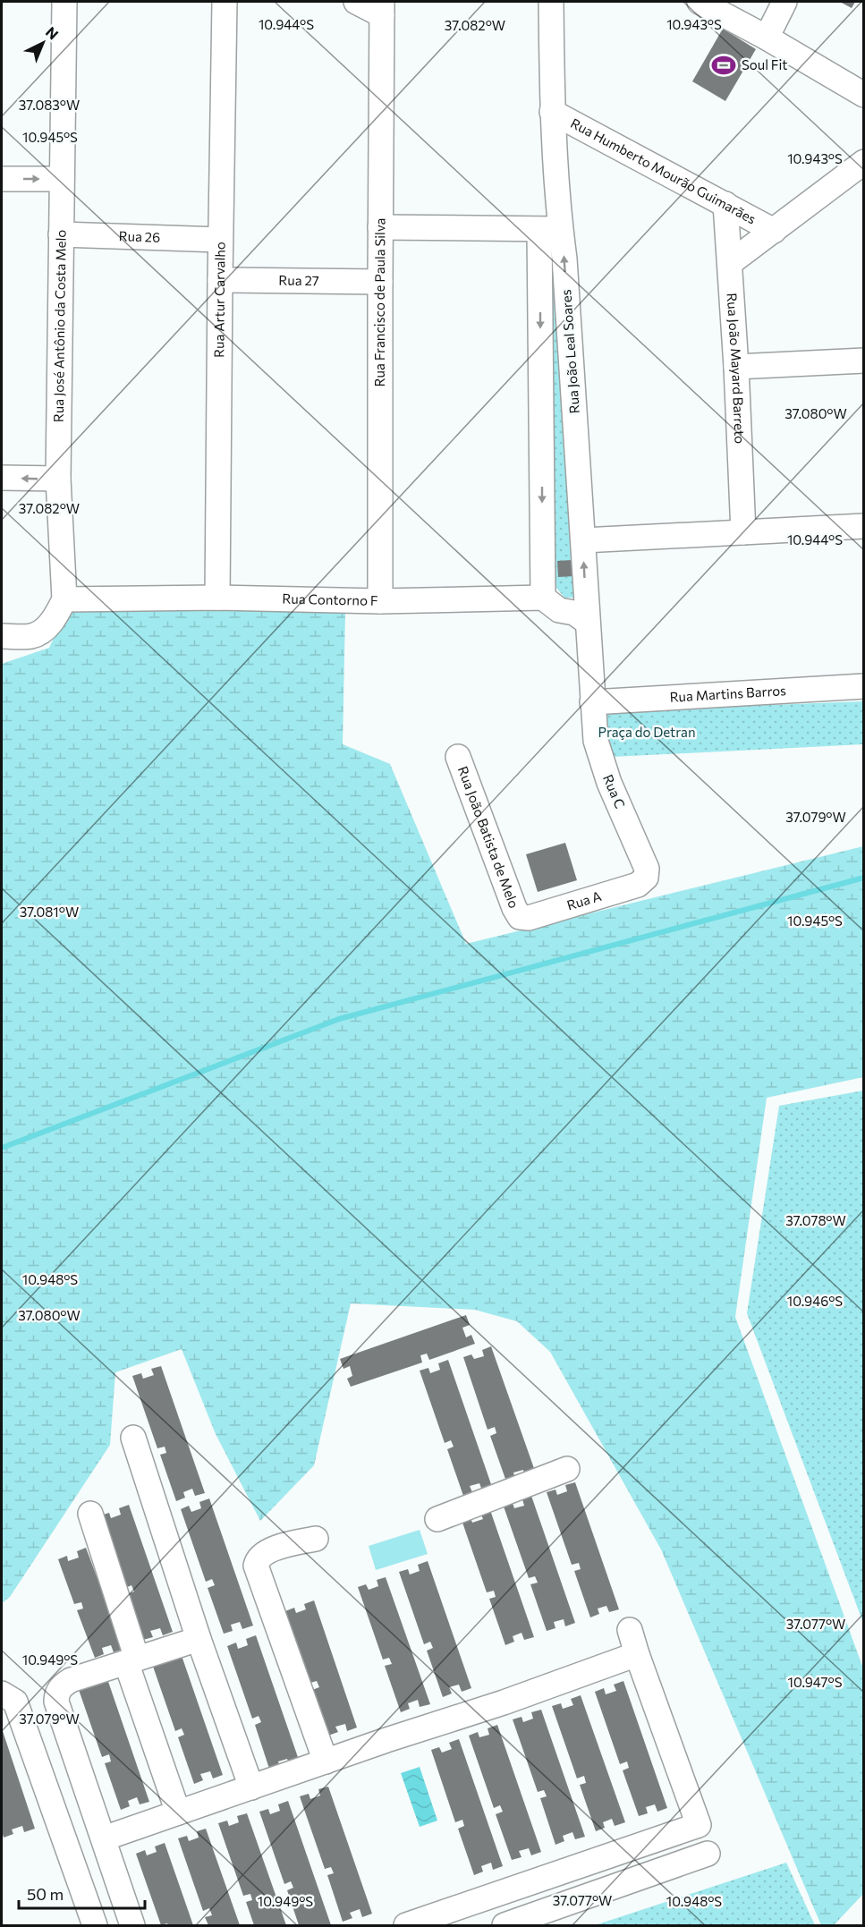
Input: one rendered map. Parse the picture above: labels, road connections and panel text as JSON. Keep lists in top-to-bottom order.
{
  "streets": {
    "street": [
      "Rua Humberto Mourão Guimarães",
      "Rua 26",
      "Rua 27",
      "Rua Artur Carvalho",
      "Rua Francisco de Paula Silva",
      "Rua José Antônio da Costa Melo",
      "Rua João Leal Soares",
      "Rua João Mayard Barreto",
      "Rua Contorno F",
      "Rua Martins Barros",
      "Rua C",
      "Rua João Batista de Melo",
      "Rua A"
    ]
  },
  "crossings": [
    ["Rua Humberto Mourão Guimarães", "Rua João Leal Soares"],
    ["Rua Humberto Mourão Guimarães", "Rua João Mayard Barreto"],
    ["Rua 26", "Rua Artur Carvalho"],
    ["Rua 26", "Rua José Antônio da Costa Melo"],
    ["Rua 27", "Rua Artur Carvalho"],
    ["Rua 27", "Rua Francisco de Paula Silva"],
    ["Rua Artur Carvalho", "Rua Contorno F"],
    ["Rua Francisco de Paula Silva", "Rua Contorno F"],
    ["Rua José Antônio da Costa Melo", "Rua Contorno F"],
    ["Rua João Leal Soares", "Rua Contorno F"],
    ["Rua João Leal Soares", "Rua Martins Barros"],
    ["Rua João Leal Soares", "Rua C"],
    ["Rua Martins Barros", "Rua C"],
    ["Rua C", "Rua A"],
    ["Rua João Batista de Melo", "Rua A"]
  ],
  "parks": ["Praça do Detran"],
  "places": {
    "sports": ["Soul Fit"]
  },
  "scale_bar": "50 m",
  "north": "top right",
  "coordinates": [
    "10.944°S",
    "10.943°S",
    "37.082°W",
    "37.083°W",
    "10.945°S",
    "37.080°W",
    "37.079°W",
    "37.081°W",
    "37.078°W",
    "10.948°S",
    "10.946°S",
    "37.077°W",
    "10.949°S",
    "10.947°S"
  ]
}
